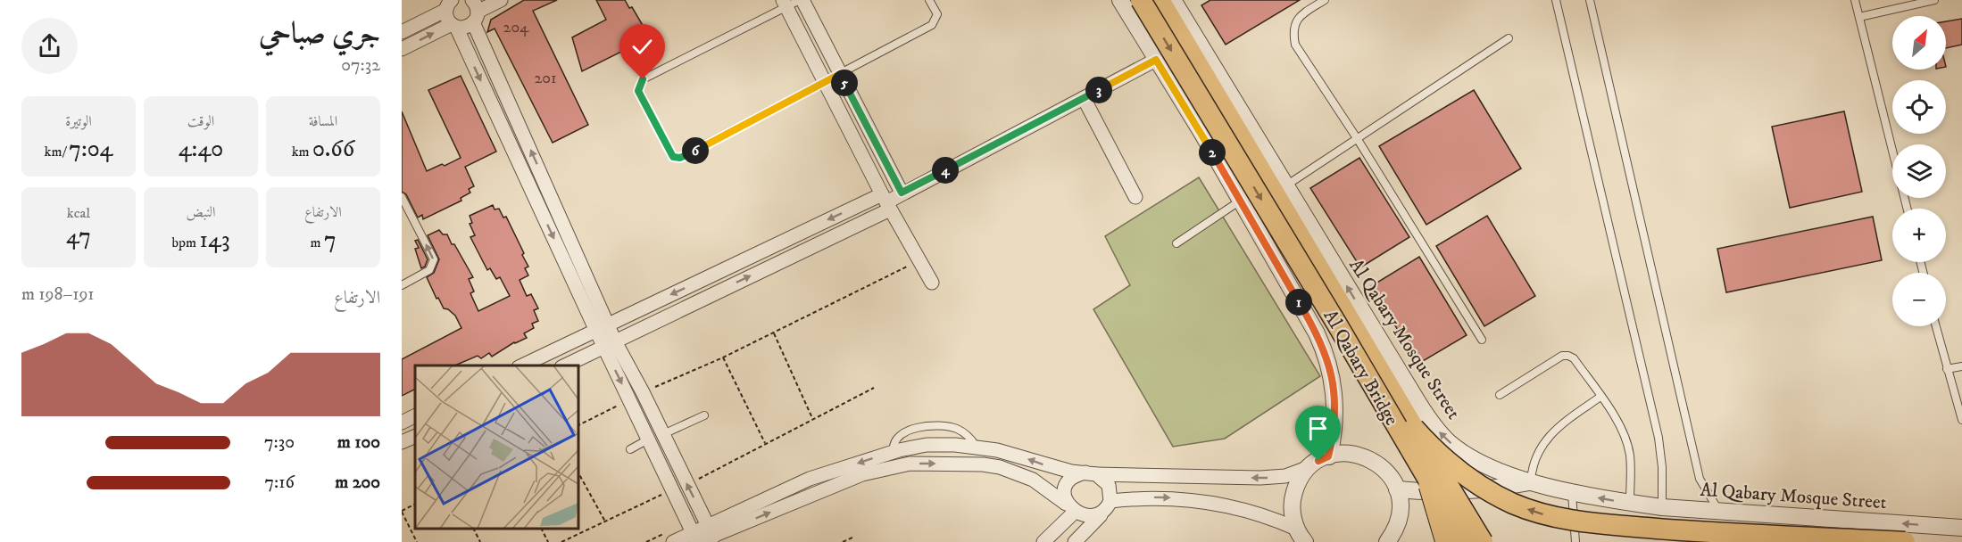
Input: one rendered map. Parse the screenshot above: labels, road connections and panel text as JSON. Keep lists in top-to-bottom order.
{
  "streets": {
    "main road": ["Al Qabary Bridge"],
    "street": ["Al Qabary Mosque Street"]
  },
  "one_way": ["Al Qabary Mosque Street"],
  "house_numbers": ["204", "201"],
  "north": "top right",
  "page": {
    "heading": ["جري صباحي", "07:32"],
    "map_buttons": ["+", "−"],
    "pins": [
      "5",
      "3",
      "6",
      "2",
      "4",
      "1"
    ],
    "stats": [
      ["المسافة", "0.66 km"],
      ["الوقت", "4:40"],
      ["الوتيرة", "7:04 /km"],
      ["الارتفاع", "7 m"],
      ["النبض", "143 bpm"],
      ["kcal", "47"]
    ],
    "chart": ["الارتفاع", "191–198 m"],
    "list": [
      {
        "name": "100 m",
        "note": "7:30"
      },
      {
        "name": "200 m",
        "note": "7:16"
      }
    ]
  }
}
